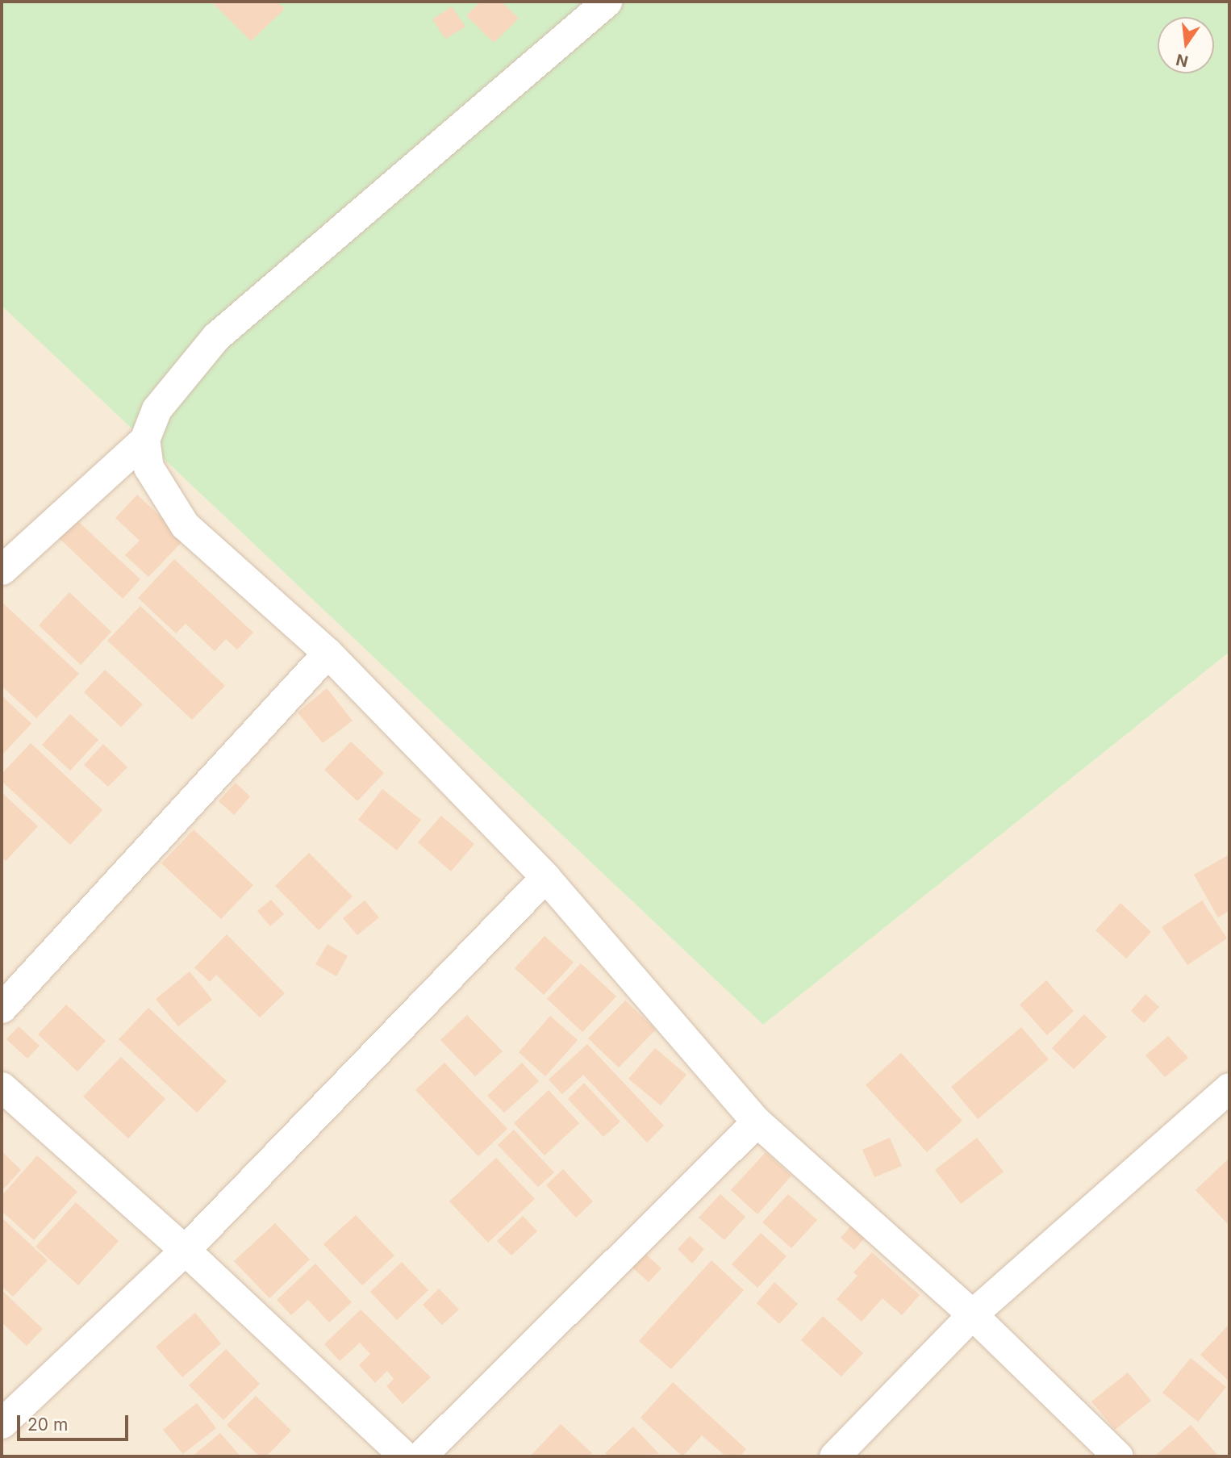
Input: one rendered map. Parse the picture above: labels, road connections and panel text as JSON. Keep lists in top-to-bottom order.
{
  "scale_bar": "20 m",
  "north": "bottom"
}
